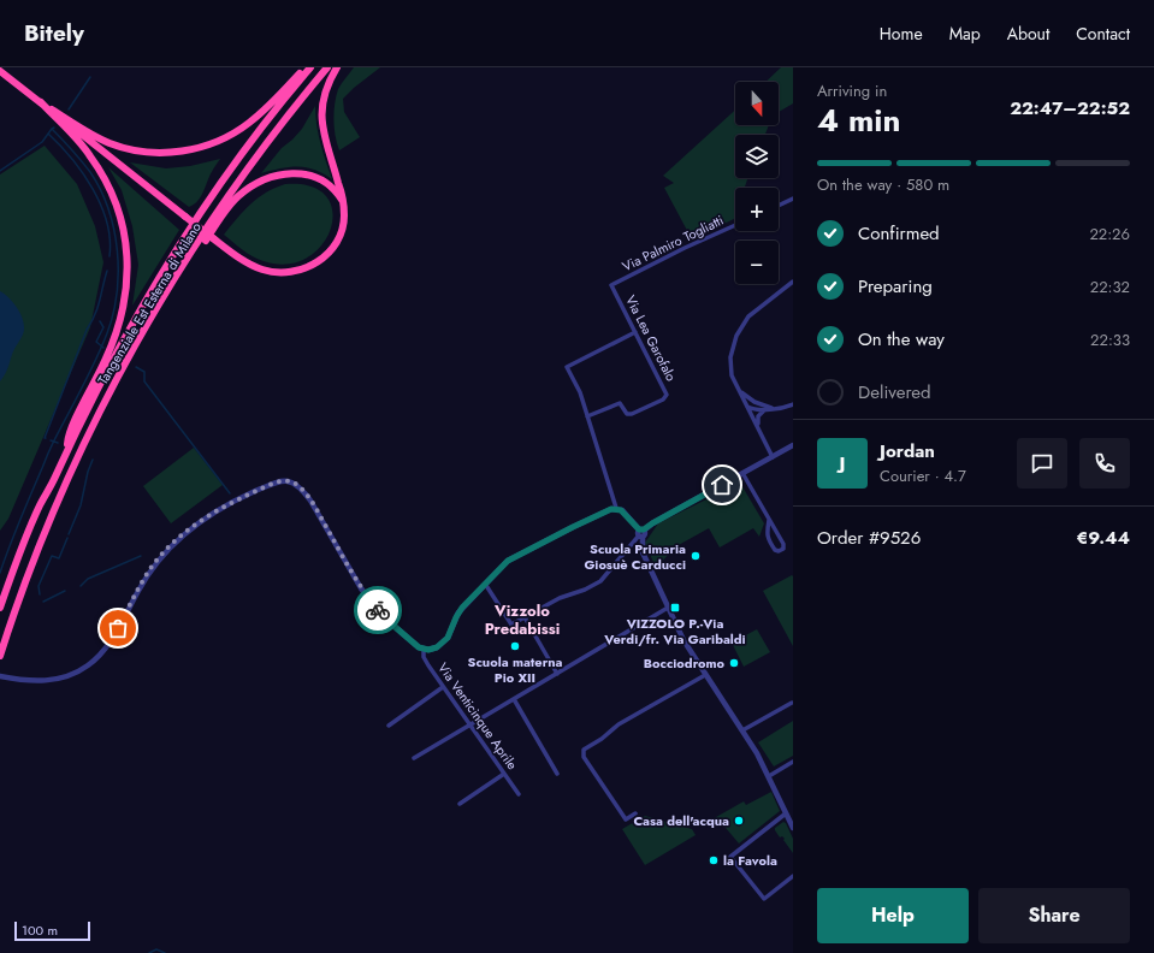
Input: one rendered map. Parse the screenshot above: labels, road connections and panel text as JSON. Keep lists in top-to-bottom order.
{
  "streets": {
    "highway": ["Tangenziale Est Esterna di Milano"],
    "street": ["Via Palmiro Togliatti", "Via Lea Garofalo", "Via Venticinque Aprile"]
  },
  "crossings": [
    ["Via Palmiro Togliatti", "Via Lea Garofalo"]
  ],
  "districts": ["Vizzolo Predabissi"],
  "places": {
    "other": [
      "Scuola Primaria Giosuè Carducci",
      "Scuola materna Pio XII",
      "Bocciodromo",
      "Casa dell'acqua",
      "la Favola"
    ],
    "transit": ["VIZZOLO P.-Via Verdi/fr. Via Garibaldi"]
  },
  "scale_bar": "100 m",
  "north": "bottom",
  "page": {
    "header": "Bitely",
    "nav": [
      "Home",
      "Map",
      "About",
      "Contact"
    ],
    "heading": ["4 min", "Arriving in", "22:47–22:52"],
    "panel": [
      "Jordan",
      "Courier · 4.7",
      "Order #9526",
      "€9.44"
    ],
    "map_buttons": ["+", "−"],
    "bar": "On the way · 580 m",
    "list": [
      ["Confirmed", "22:26"],
      ["Preparing", "22:32"],
      ["On the way", "22:33"],
      "Delivered"
    ],
    "round": "J",
    "buttons": ["Help", "Share"],
    "scale": "100 m"
  }
}
